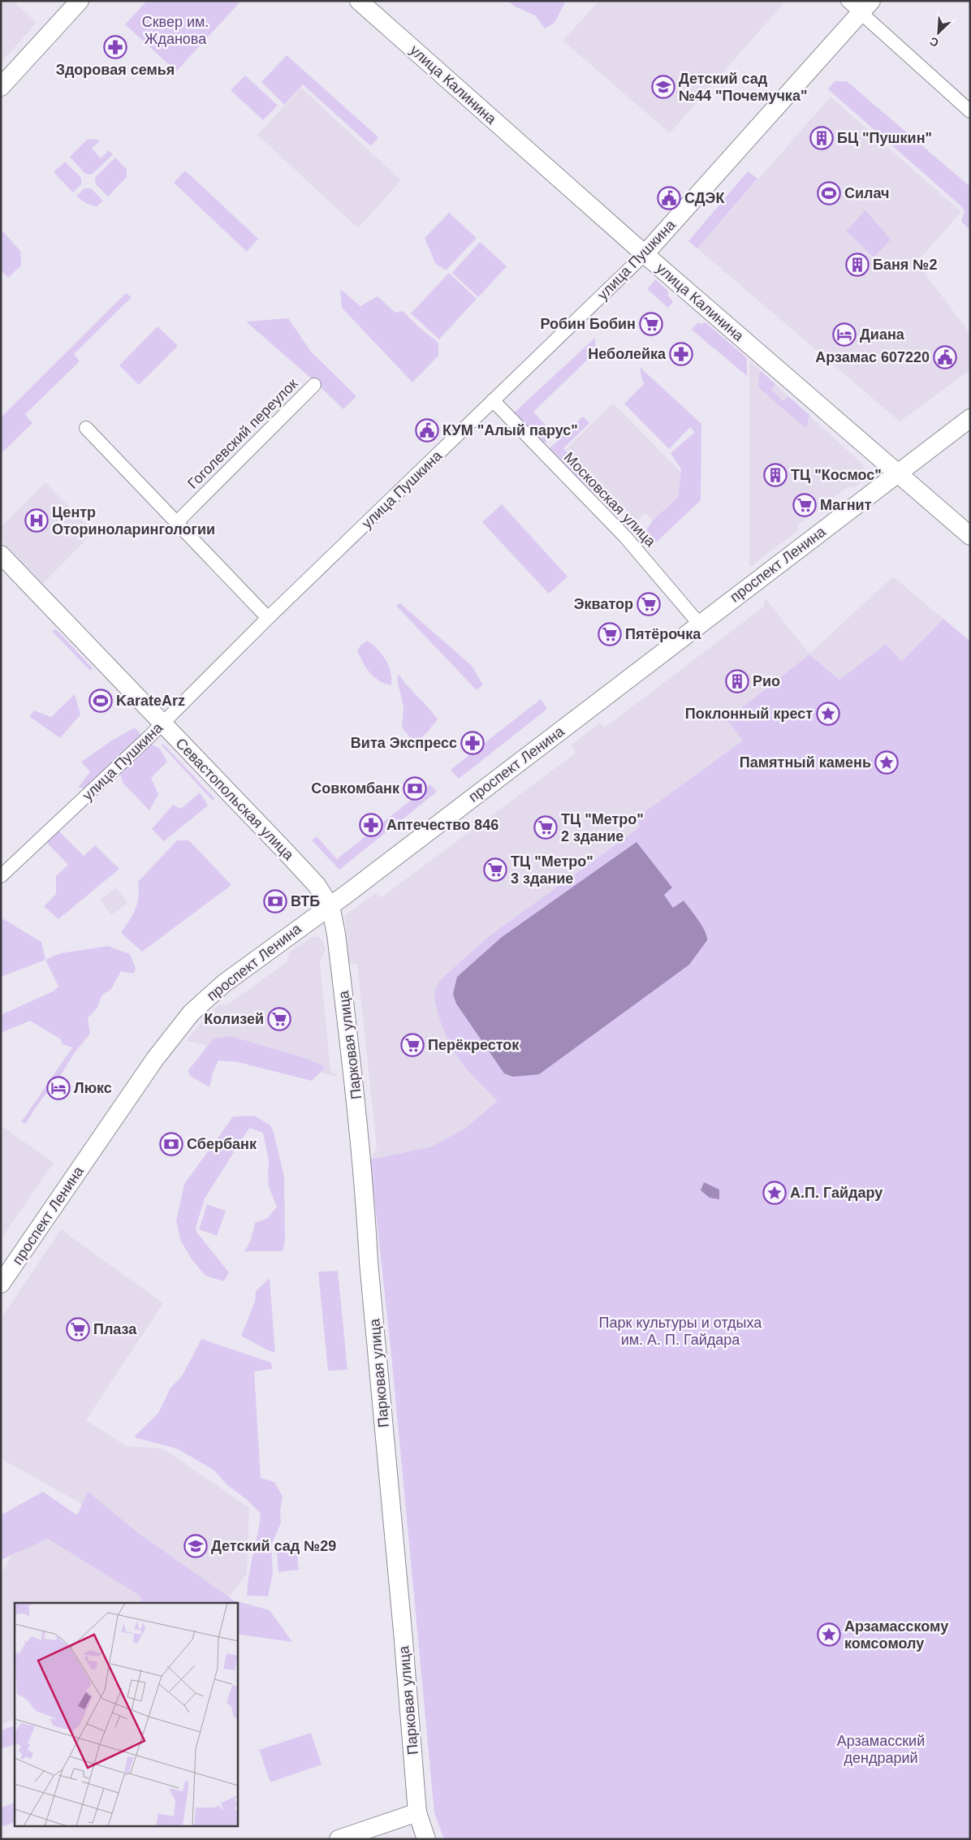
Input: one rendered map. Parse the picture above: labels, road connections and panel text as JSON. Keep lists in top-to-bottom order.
{
  "streets": {
    "street": [
      "улица Калинина",
      "улица Пушкина",
      "Гоголевский переулок",
      "Московская улица",
      "проспект Ленина",
      "Севастопольская улица",
      "Парковая улица"
    ]
  },
  "crossings": [
    ["улица Калинина", "улица Пушкина"],
    ["улица Калинина", "проспект Ленина"],
    ["улица Пушкина", "Московская улица"],
    ["улица Пушкина", "Севастопольская улица"],
    ["Московская улица", "проспект Ленина"],
    ["проспект Ленина", "Севастопольская улица"],
    ["проспект Ленина", "Парковая улица"],
    ["Севастопольская улица", "Парковая улица"]
  ],
  "parks": ["Сквер им. Жданова", "Парк культуры и отдыха им. А. П. Гайдара", "Арзамасский дендрарий"],
  "places": {
    "pharmacy": [
      "Здоровая семья",
      "Неболейка",
      "Вита Экспресс",
      "Аптечество 846"
    ],
    "school or university": ["Детский сад №44 \"Почемучка\"", "Детский сад №29"],
    "building": [
      "БЦ \"Пушкин\"",
      "Баня №2",
      "ТЦ \"Космос\"",
      "Рио"
    ],
    "sports": ["Силач", "KarateArz"],
    "public building": ["СДЭК", "Арзамас 607220", "КУМ \"Алый парус\""],
    "supermarket": [
      "Робин Бобин",
      "Магнит",
      "Экватор",
      "Пятёрочка",
      "ТЦ \"Метро\" 2 здание",
      "ТЦ \"Метро\" 3 здание",
      "Колизей",
      "Перёкресток",
      "Плаза"
    ],
    "hotel": ["Диана", "Люкс"],
    "hospital": ["Центр Оториноларингологии"],
    "place": [
      "Поклонный крест",
      "Памятный камень",
      "А.П. Гайдару",
      "Арзамасскому комсомолу"
    ],
    "bank": ["Совкомбанк", "ВТБ", "Сбербанк"]
  },
  "north": "bottom left"
}
